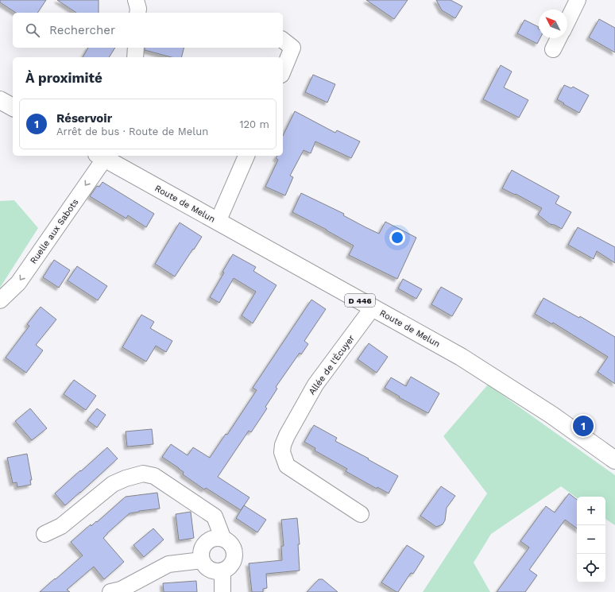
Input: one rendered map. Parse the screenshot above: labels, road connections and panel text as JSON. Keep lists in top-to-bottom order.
{
  "streets": {
    "main road": ["Route de Melun", "D 446"],
    "street": ["Ruelle aux Sabots", "Allée de l'Écuyer"]
  },
  "crossings": [
    ["Route de Melun", "Ruelle aux Sabots"],
    ["Route de Melun", "Allée de l'Écuyer"]
  ],
  "one_way": ["Ruelle aux Sabots"],
  "north": "top left",
  "page": {
    "search": "Rechercher",
    "heading": "À proximité",
    "list": [
      {
        "mark": "1",
        "name": "Réservoir",
        "note": "Arrêt de bus · Route de Melun",
        "value": "120 m"
      }
    ],
    "pins": "1",
    "map_buttons": ["+", "−"]
  }
}
